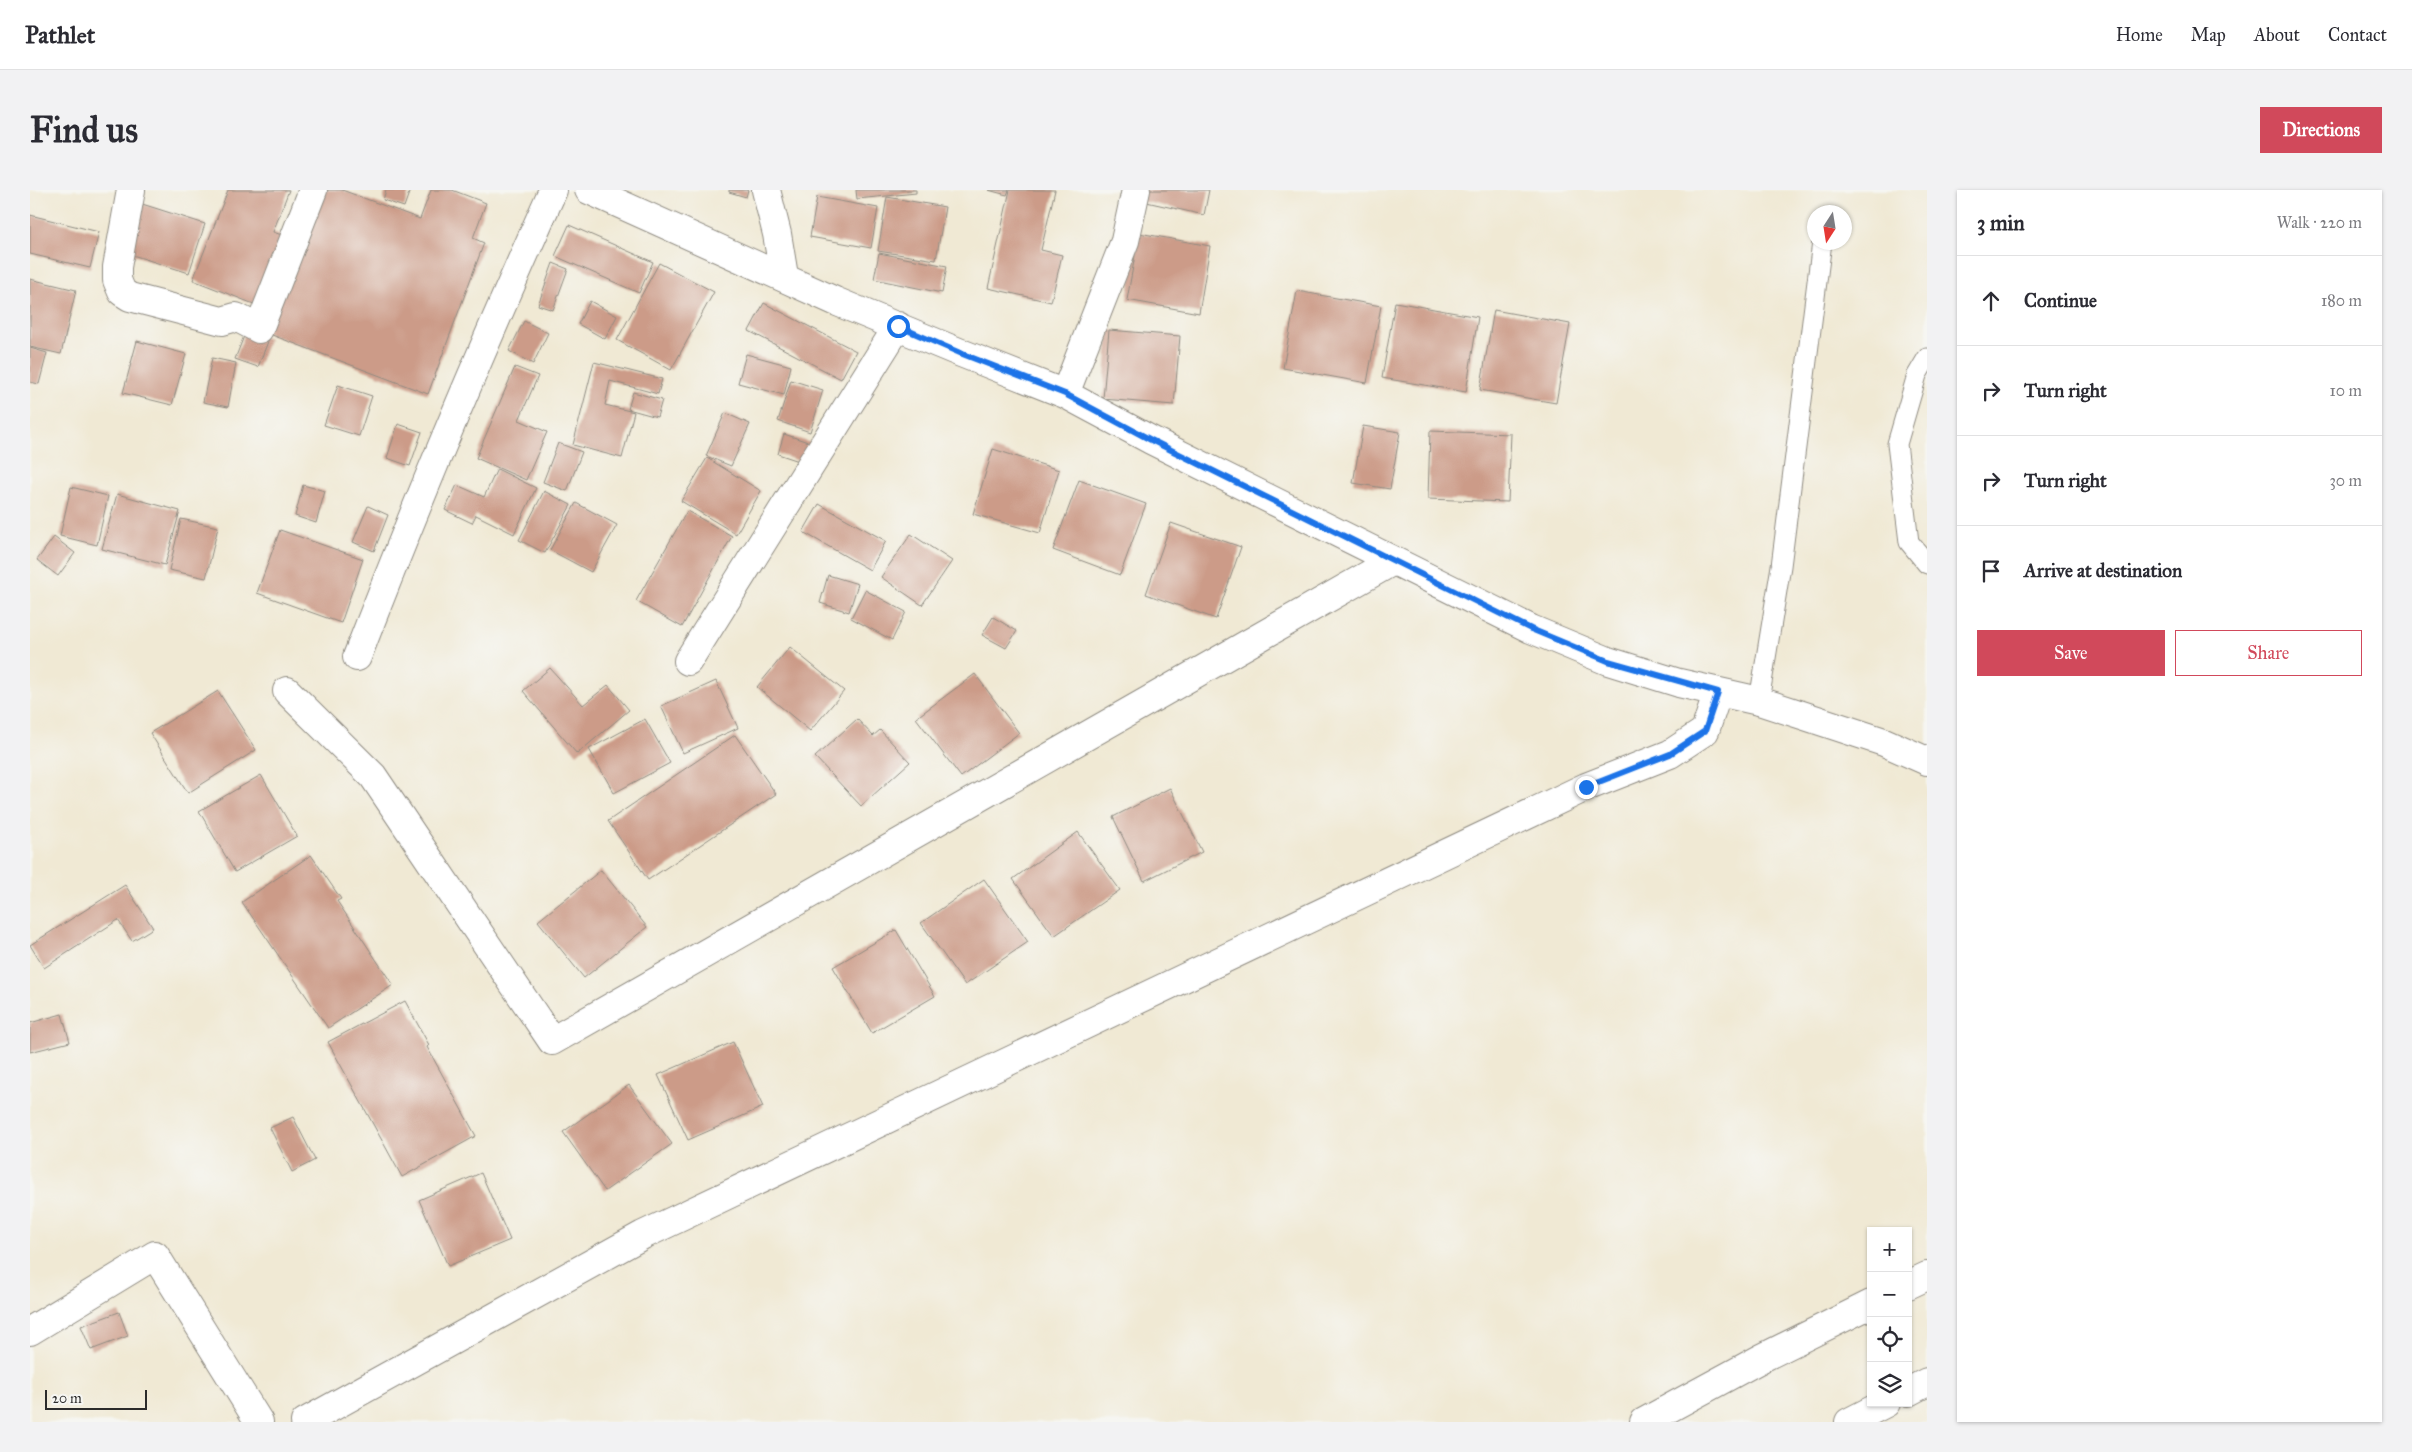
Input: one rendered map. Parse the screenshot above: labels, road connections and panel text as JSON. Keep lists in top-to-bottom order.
{
  "scale_bar": "20 m",
  "north": "bottom",
  "page": {
    "header": "Pathlet",
    "nav": [
      "Home",
      "Map",
      "About",
      "Contact"
    ],
    "buttons": [
      "Directions",
      ["Save", "Share"]
    ],
    "title": "Find us",
    "heading": ["3 min", "Walk · 220 m"],
    "list": [
      ["Continue", "180 m"],
      ["Turn right", "10 m"],
      ["Turn right", "30 m"],
      "Arrive at destination"
    ],
    "map_buttons": ["+", "−"],
    "scale": "20 m"
  }
}
